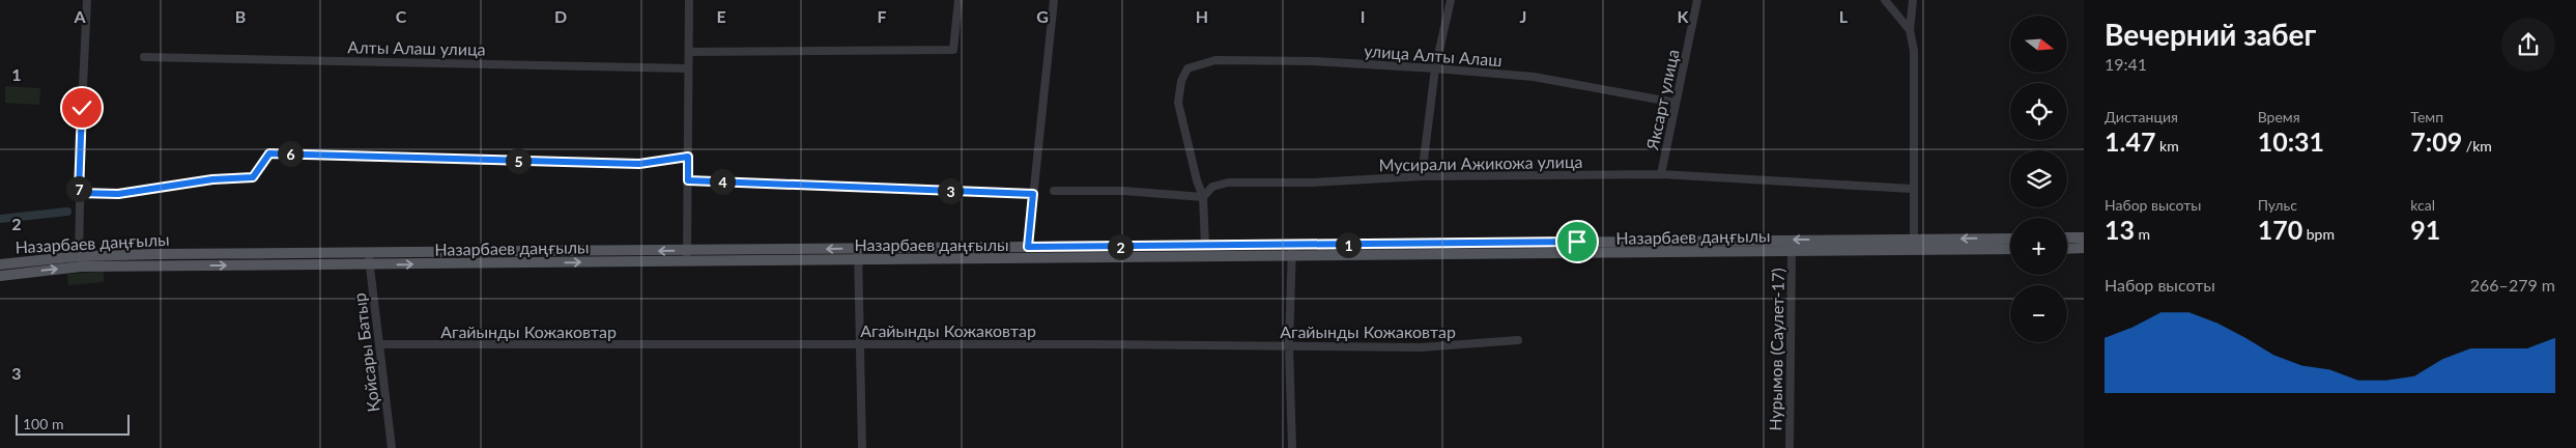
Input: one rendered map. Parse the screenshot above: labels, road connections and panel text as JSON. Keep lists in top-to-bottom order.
{
  "streets": {
    "main road": ["Назарбаев даңғылы"],
    "street": [
      "Алты Алаш улица",
      "улица Алты Алаш",
      "Яксарт улица",
      "Мусирали Ажикожа улица",
      "Агайынды Кожаковтар",
      "Нурымов (Саулет-17)",
      "Қойсары Батыр"
    ]
  },
  "crossings": [
    ["улица Алты Алаш", "Яксарт улица"],
    ["улица Алты Алаш", "Мусирали Ажикожа улица"],
    ["Яксарт улица", "Мусирали Ажикожа улица"],
    ["Назарбаев даңғылы", "Нурымов (Саулет-17)"],
    ["Назарбаев даңғылы", "Қойсары Батыр"],
    ["Агайынды Кожаковтар", "Қойсары Батыр"]
  ],
  "scale_bar": "100 m",
  "north": "right",
  "page": {
    "heading": ["Вечерний забег", "19:41"],
    "map_buttons": ["+", "−"],
    "stats": [
      ["Дистанция", "1.47 km"],
      ["Время", "10:31"],
      ["Темп", "7:09 /km"],
      ["Набор высоты", "13 m"],
      ["Пульс", "170 bpm"],
      ["kcal", "91"]
    ],
    "pins": [
      "6",
      "5",
      "4",
      "7",
      "3",
      "1",
      "2"
    ],
    "chart": ["Набор высоты", "266–279 m"],
    "scale": "100 m"
  },
  "grid": {
    "columns": [
      "A",
      "B",
      "C",
      "D",
      "E",
      "F",
      "G",
      "H",
      "I",
      "J",
      "K",
      "L"
    ],
    "rows": ["1", "2", "3"]
  }
}
